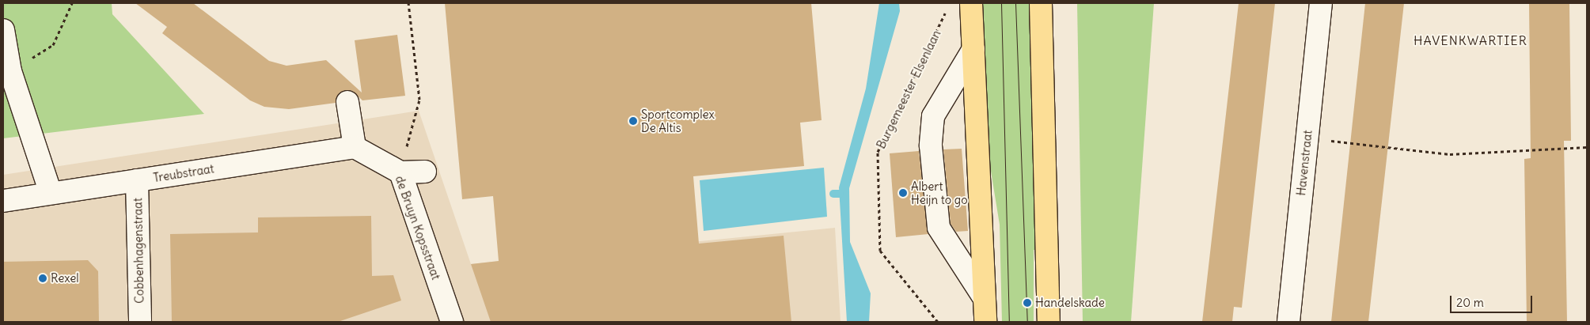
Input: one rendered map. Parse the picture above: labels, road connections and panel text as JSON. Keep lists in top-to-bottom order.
{
  "streets": {
    "street": [
      "Havenstraat",
      "Treubstraat",
      "de Bruyn Kopsstraat",
      "Cobbenhagenstraat"
    ],
    "path": ["Burgemeester Elsenlaan"]
  },
  "crossings": [
    ["Treubstraat", "de Bruyn Kopsstraat"],
    ["Treubstraat", "Cobbenhagenstraat"]
  ],
  "districts": ["HAVENKWARTIER"],
  "places": [
    "Sportcomplex De Altis",
    "Albert Heijn to go",
    "Rexel",
    "Handelskade"
  ],
  "scale_bar": "20 m"
}
